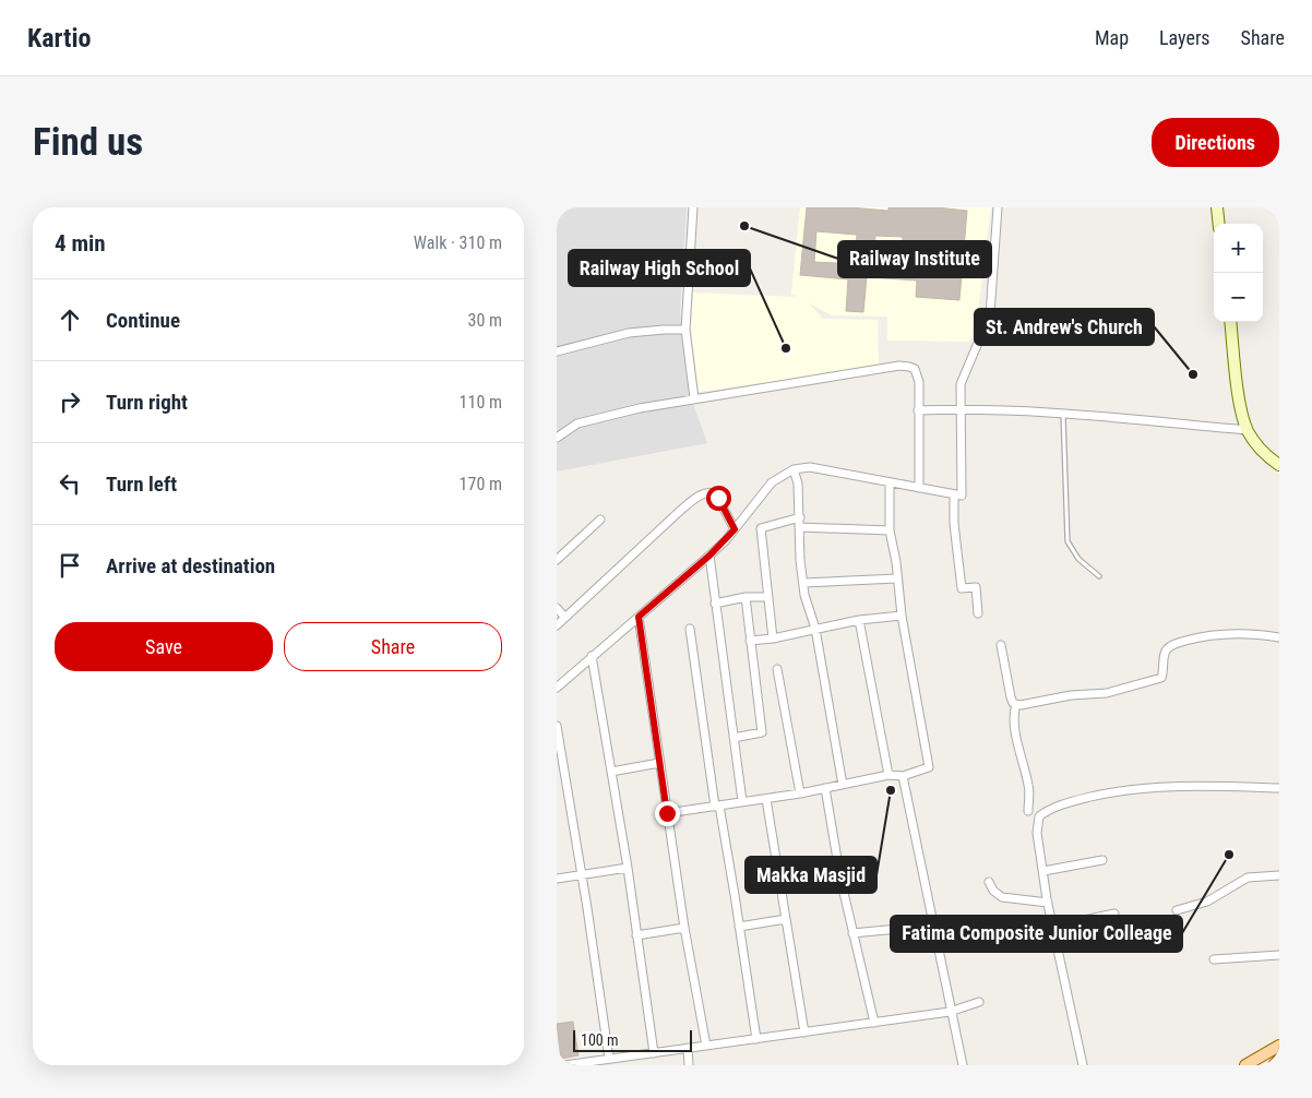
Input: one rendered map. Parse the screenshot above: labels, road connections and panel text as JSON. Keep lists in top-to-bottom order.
{
  "places": [
    "Railway Institute",
    "Railway High School",
    "St. Andrew's Church",
    "Makka Masjid",
    "Fatima Composite Junior Colleage"
  ],
  "scale_bar": "100 m",
  "page": {
    "header": "Kartio",
    "nav": ["Map", "Layers", "Share"],
    "buttons": [
      "Directions",
      ["Save", "Share"]
    ],
    "title": "Find us",
    "heading": ["4 min", "Walk · 310 m"],
    "map_buttons": ["+", "−"],
    "list": [
      ["Continue", "30 m"],
      ["Turn right", "110 m"],
      ["Turn left", "170 m"],
      "Arrive at destination"
    ],
    "scale": "100 m"
  }
}
